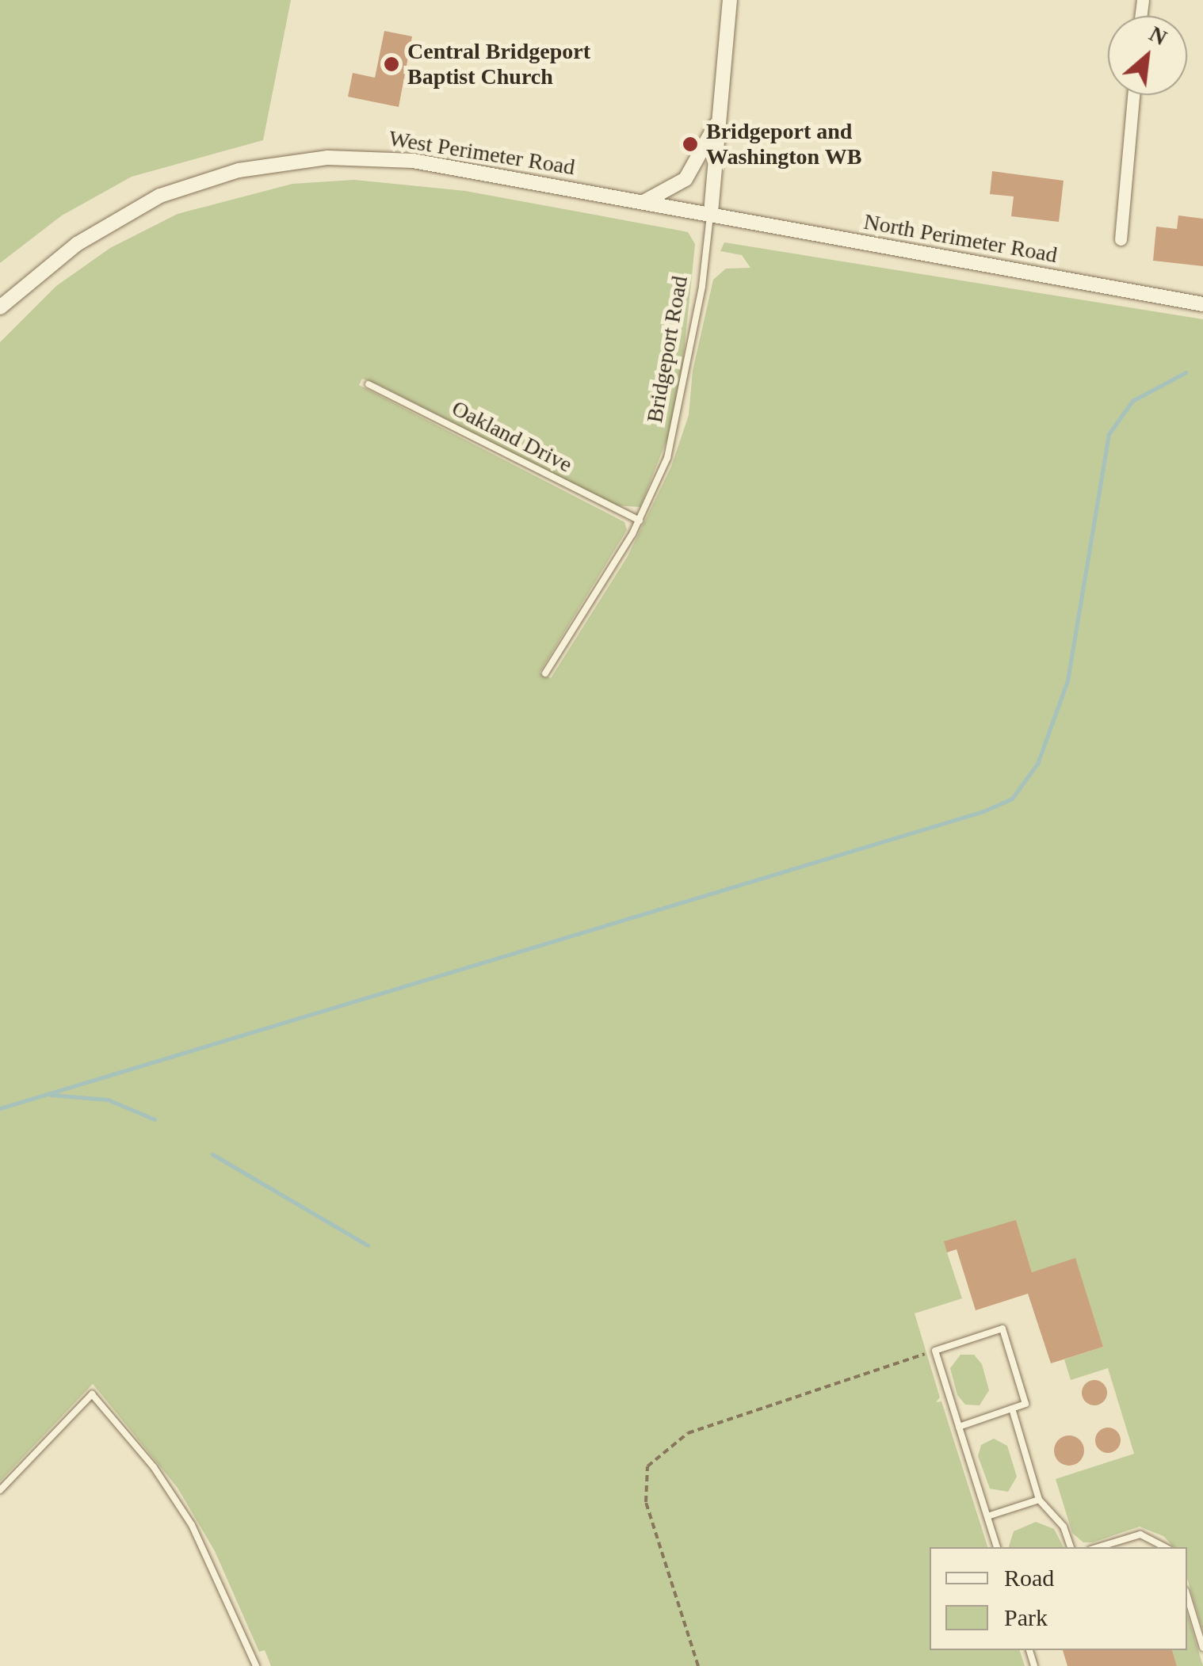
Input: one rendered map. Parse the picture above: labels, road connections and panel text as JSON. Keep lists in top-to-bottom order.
{
  "streets": {
    "street": ["West Perimeter Road", "North Perimeter Road", "Bridgeport Road"],
    "lane": ["Oakland Drive"]
  },
  "crossings": [
    ["West Perimeter Road", "North Perimeter Road"],
    ["West Perimeter Road", "Bridgeport Road"],
    ["North Perimeter Road", "Bridgeport Road"],
    ["Bridgeport Road", "Oakland Drive"]
  ],
  "places": ["Central Bridgeport Baptist Church", "Bridgeport and Washington WB"],
  "legend": ["Road", "Park"],
  "north": "top right"
}
